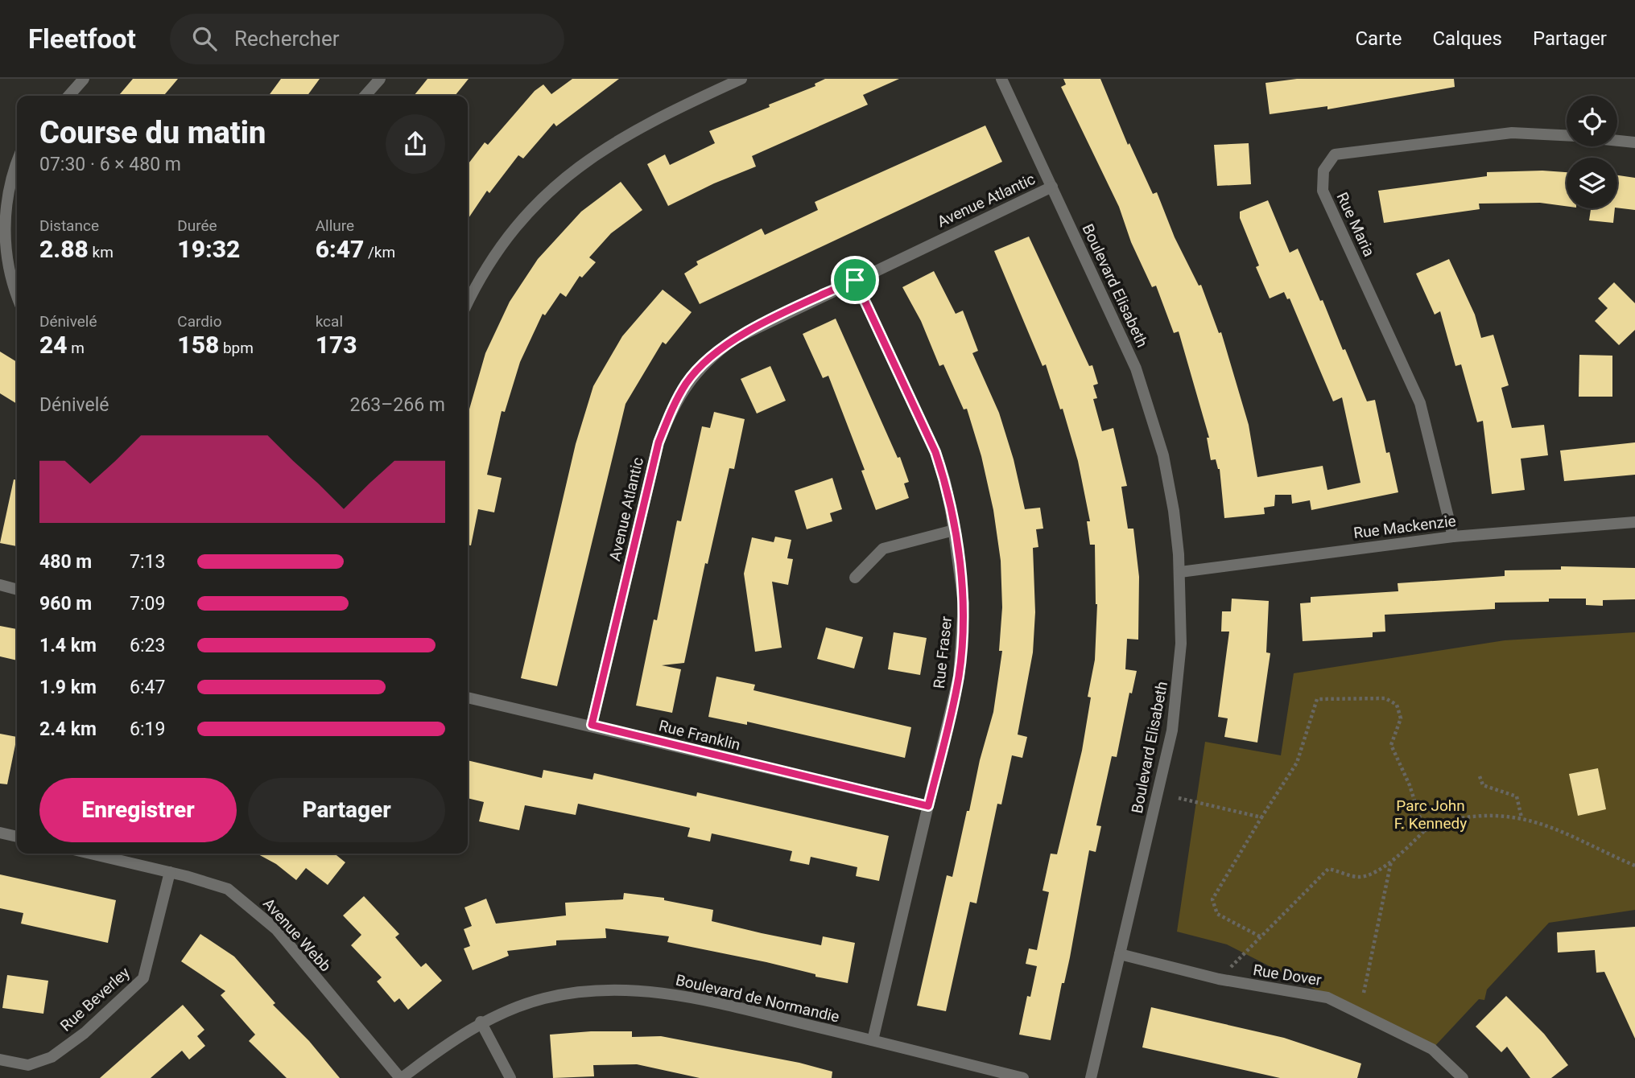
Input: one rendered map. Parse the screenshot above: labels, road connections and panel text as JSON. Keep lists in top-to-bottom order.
{
  "streets": {
    "street": [
      "Avenue Atlantic",
      "Rue Maria",
      "Boulevard Elisabeth",
      "Rue Mackenzie",
      "Rue Fraser",
      "Rue Franklin",
      "Avenue Webb",
      "Rue Dover",
      "Boulevard de Normandie",
      "Rue Beverley"
    ]
  },
  "crossings": [
    ["Avenue Atlantic", "Boulevard Elisabeth"],
    ["Avenue Atlantic", "Rue Fraser"],
    ["Avenue Atlantic", "Rue Franklin"],
    ["Rue Maria", "Rue Mackenzie"],
    ["Boulevard Elisabeth", "Rue Mackenzie"],
    ["Boulevard Elisabeth", "Rue Dover"],
    ["Rue Fraser", "Rue Franklin"],
    ["Rue Fraser", "Boulevard de Normandie"],
    ["Avenue Webb", "Boulevard de Normandie"],
    ["Avenue Webb", "Rue Beverley"]
  ],
  "parks": ["Parc John F. Kennedy"],
  "page": {
    "header": "Fleetfoot",
    "search": "Rechercher",
    "nav": ["Carte", "Calques", "Partager"],
    "heading": ["Course du matin", "07:30 · 6 × 480 m"],
    "stats": [
      ["Distance", "2.88 km"],
      ["Durée", "19:32"],
      ["Allure", "6:47 /km"],
      ["Dénivelé", "24 m"],
      ["Cardio", "158 bpm"],
      ["kcal", "173"]
    ],
    "chart": ["Dénivelé", "263–266 m"],
    "list": [
      {
        "name": "480 m",
        "note": "7:13"
      },
      {
        "name": "960 m",
        "note": "7:09"
      },
      {
        "name": "1.4 km",
        "note": "6:23"
      },
      {
        "name": "1.9 km",
        "note": "6:47"
      },
      {
        "name": "2.4 km",
        "note": "6:19"
      }
    ],
    "buttons": ["Enregistrer", "Partager"]
  }
}
